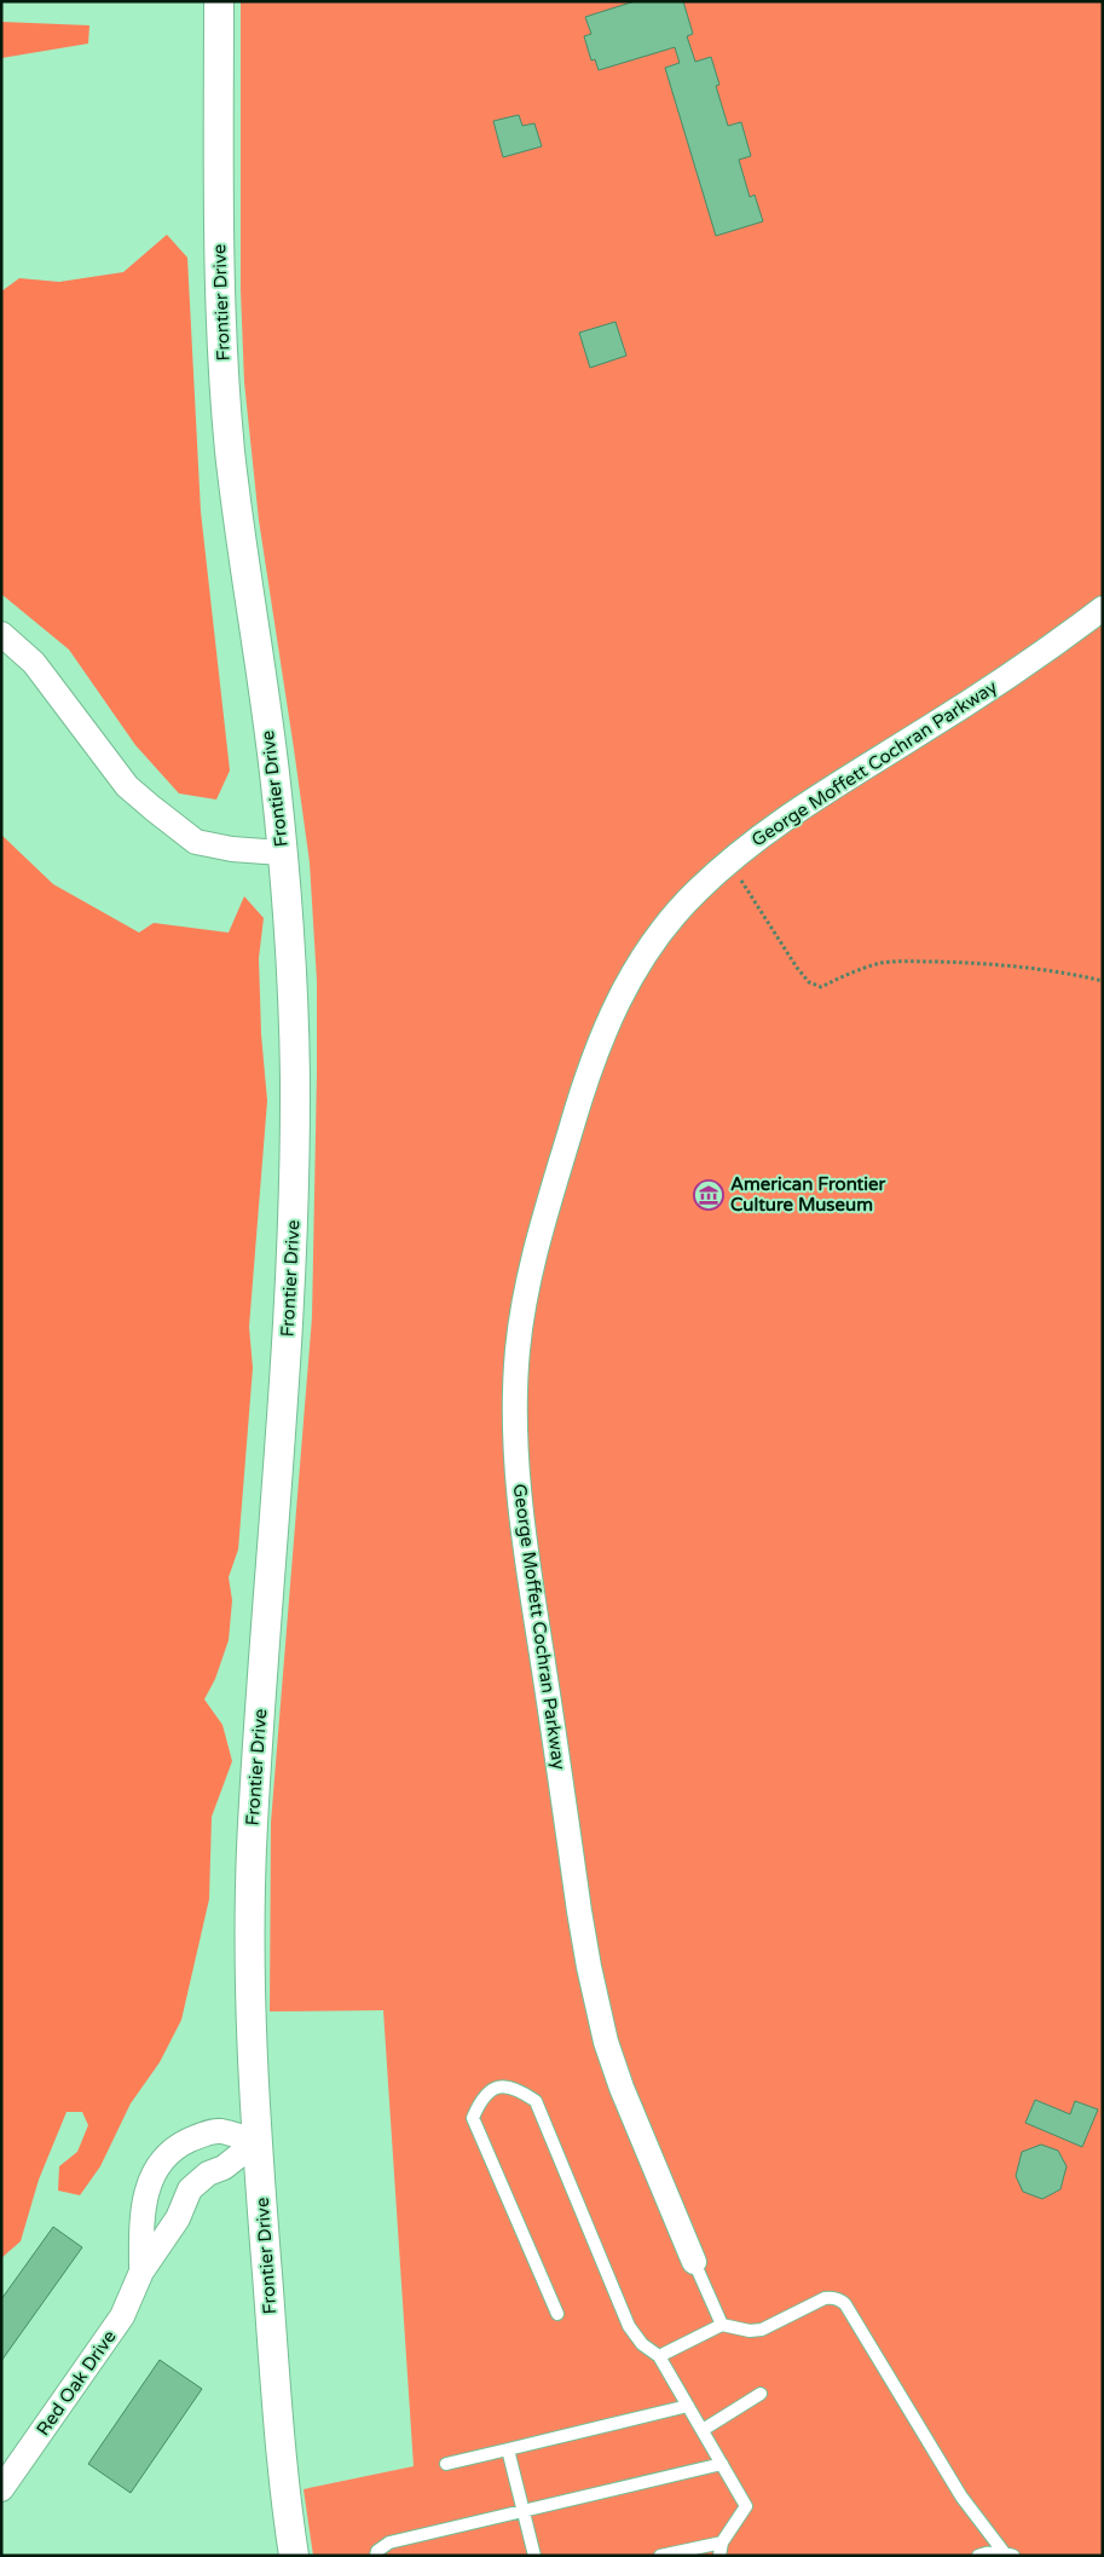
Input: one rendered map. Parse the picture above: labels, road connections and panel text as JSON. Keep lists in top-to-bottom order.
{
  "streets": {
    "street": ["Frontier Drive", "George Moffett Cochran Parkway", "Red Oak Drive"]
  },
  "crossings": [
    ["Frontier Drive", "Red Oak Drive"]
  ],
  "places": {
    "museum": ["American Frontier Culture Museum"]
  }
}
